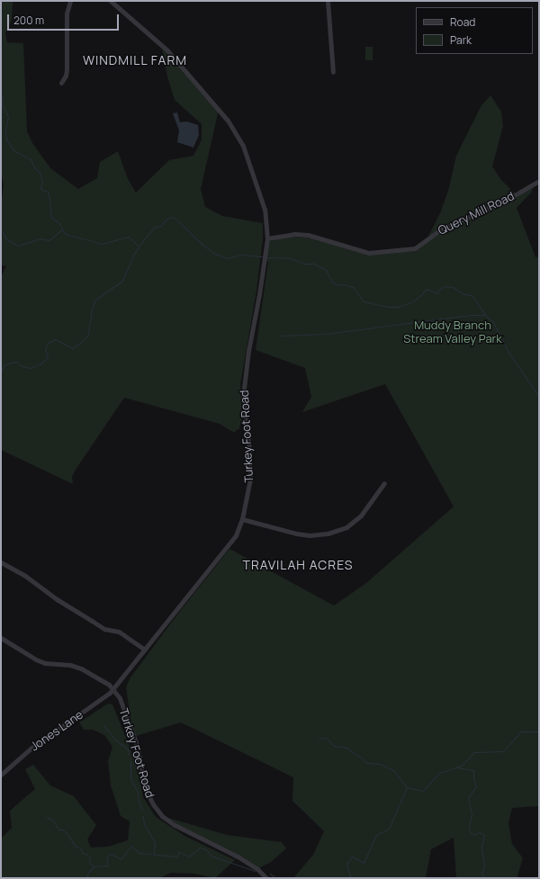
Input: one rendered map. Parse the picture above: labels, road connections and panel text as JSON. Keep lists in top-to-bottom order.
{
  "streets": {
    "street": ["Query Mill Road", "Turkey Foot Road", "Jones Lane"]
  },
  "crossings": [
    ["Query Mill Road", "Turkey Foot Road"],
    ["Turkey Foot Road", "Jones Lane"]
  ],
  "districts": ["WINDMILL FARM", "TRAVILAH ACRES"],
  "parks": ["Muddy Branch Stream Valley Park"],
  "legend": ["Road", "Park"],
  "scale_bar": "200 m"
}
